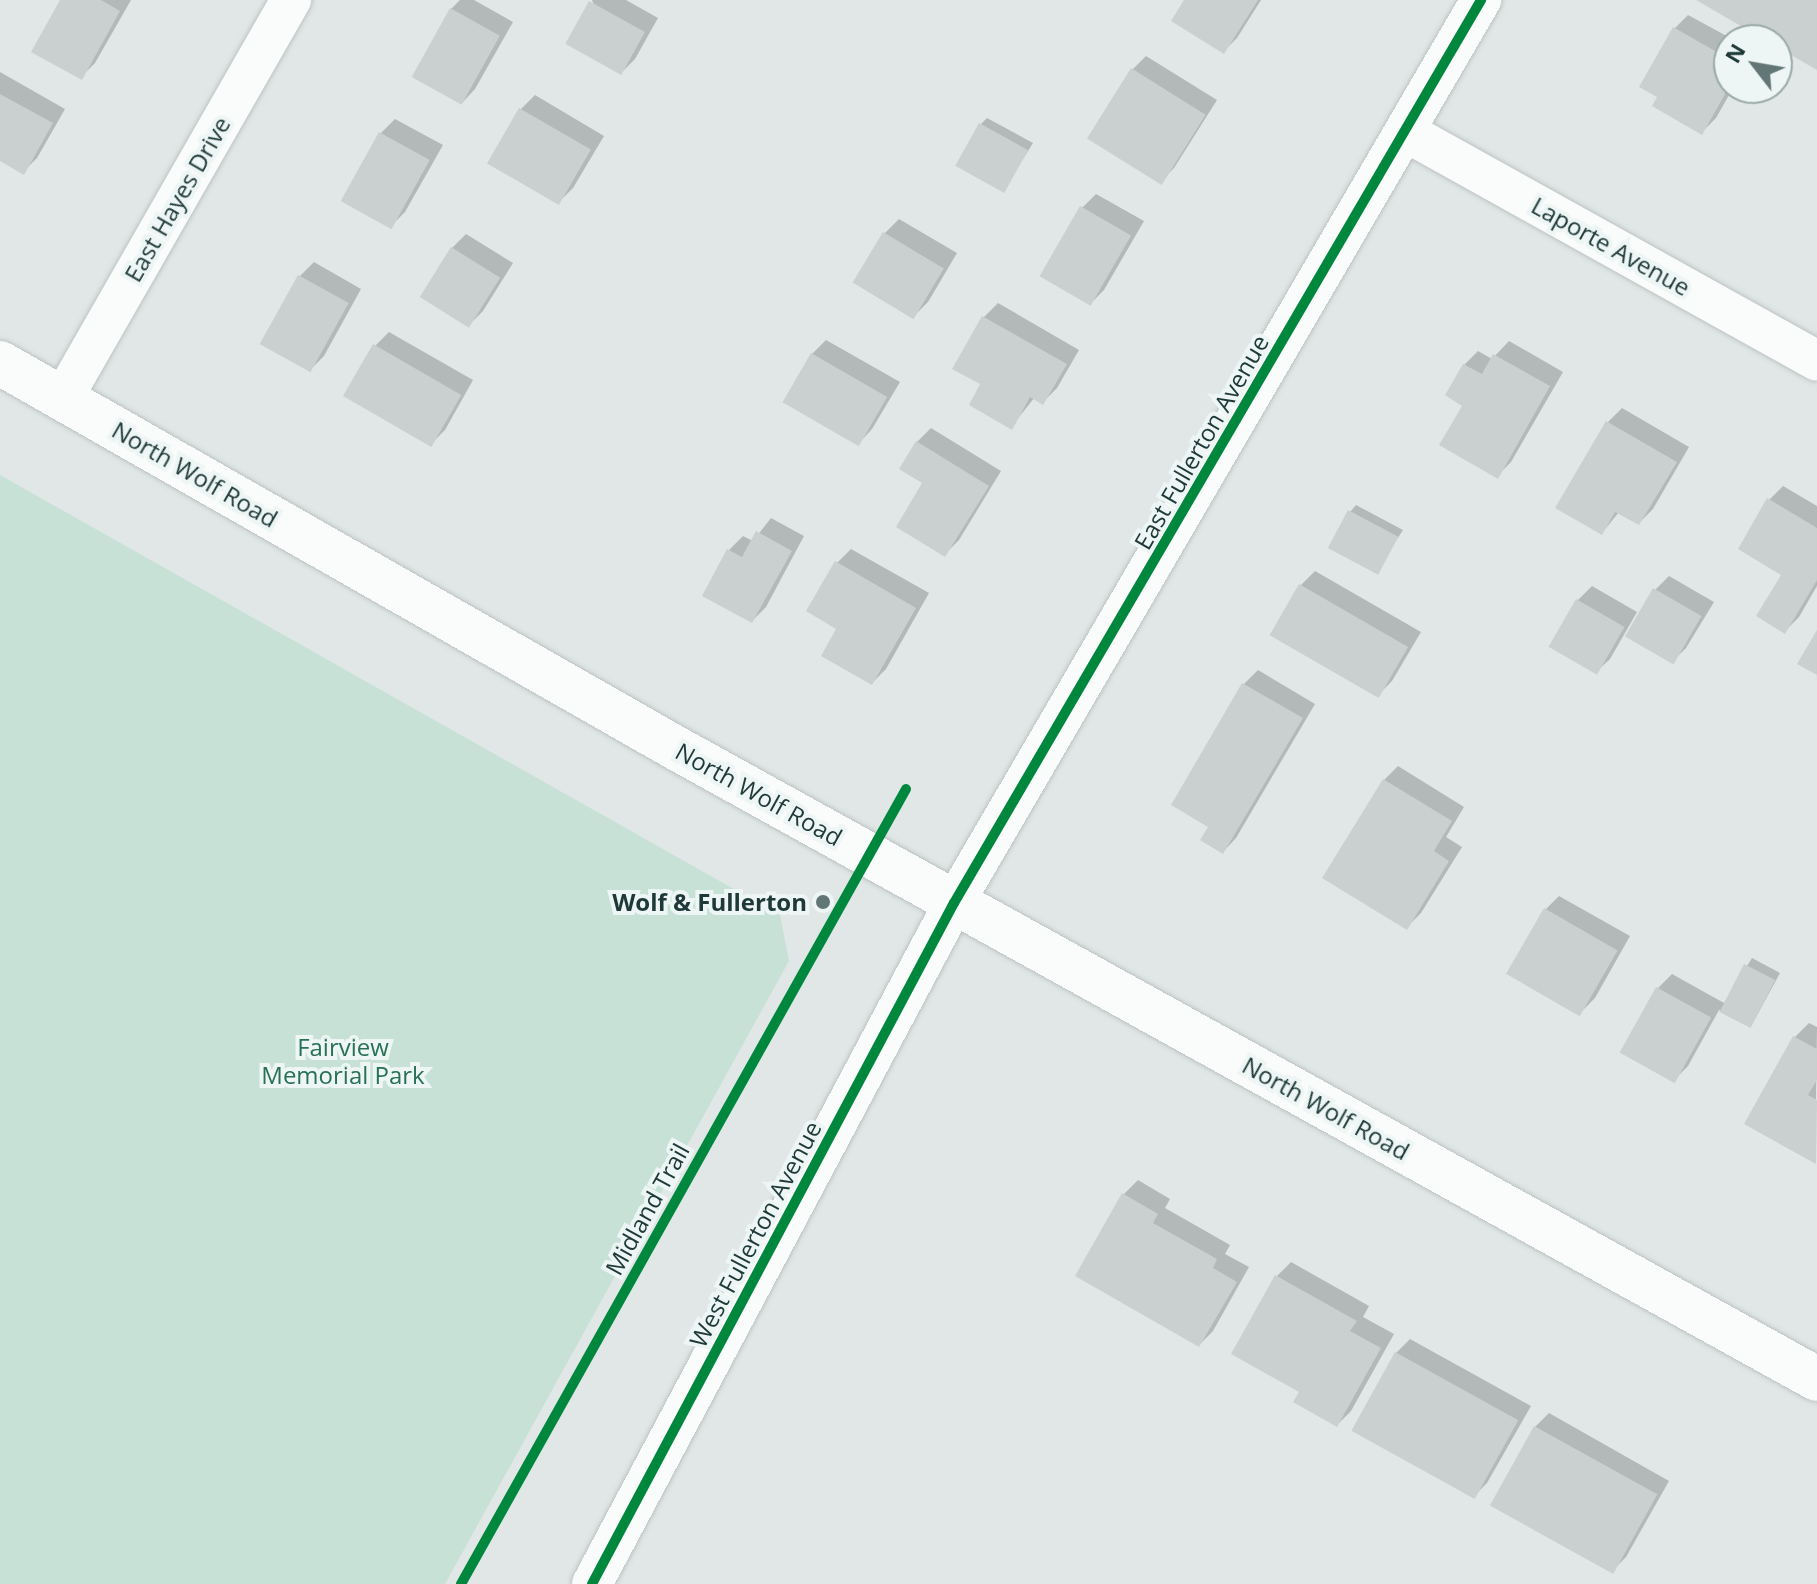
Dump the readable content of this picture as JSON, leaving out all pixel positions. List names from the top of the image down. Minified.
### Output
{"streets":{"main road":["North Wolf Road"],"street":["East Hayes Drive","Laporte Avenue","East Fullerton Avenue","West Fullerton Avenue"],"cycle path":["Midland Trail"]},"crossings":[["East Hayes Drive","North Wolf Road"],["Laporte Avenue","East Fullerton Avenue"],["East Fullerton Avenue","North Wolf Road"],["East Fullerton Avenue","West Fullerton Avenue"],["North Wolf Road","West Fullerton Avenue"]],"parks":["Fairview Memorial Park"],"places":["Wolf & Fullerton"],"north":"top left"}
